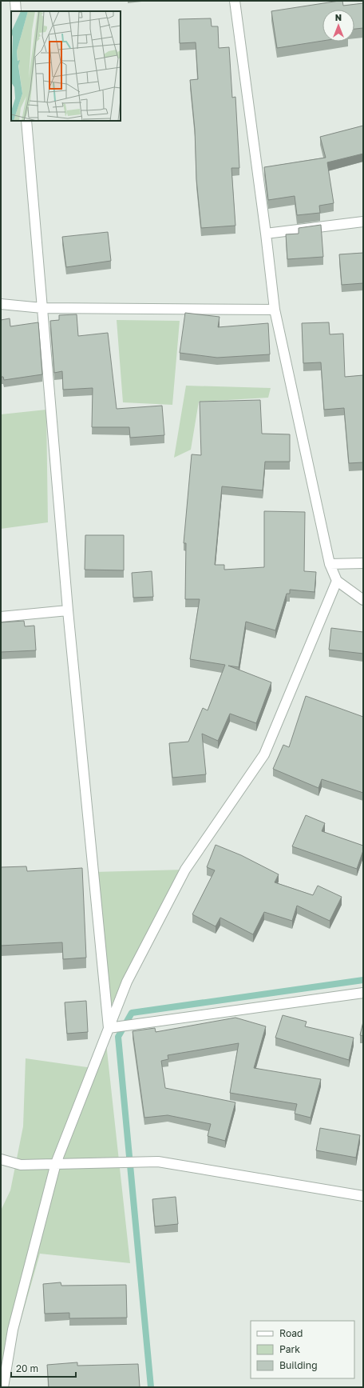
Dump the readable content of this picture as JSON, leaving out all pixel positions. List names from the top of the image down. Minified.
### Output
{"legend":["Road","Park","Building"],"scale_bar":"20 m","north":"top"}
